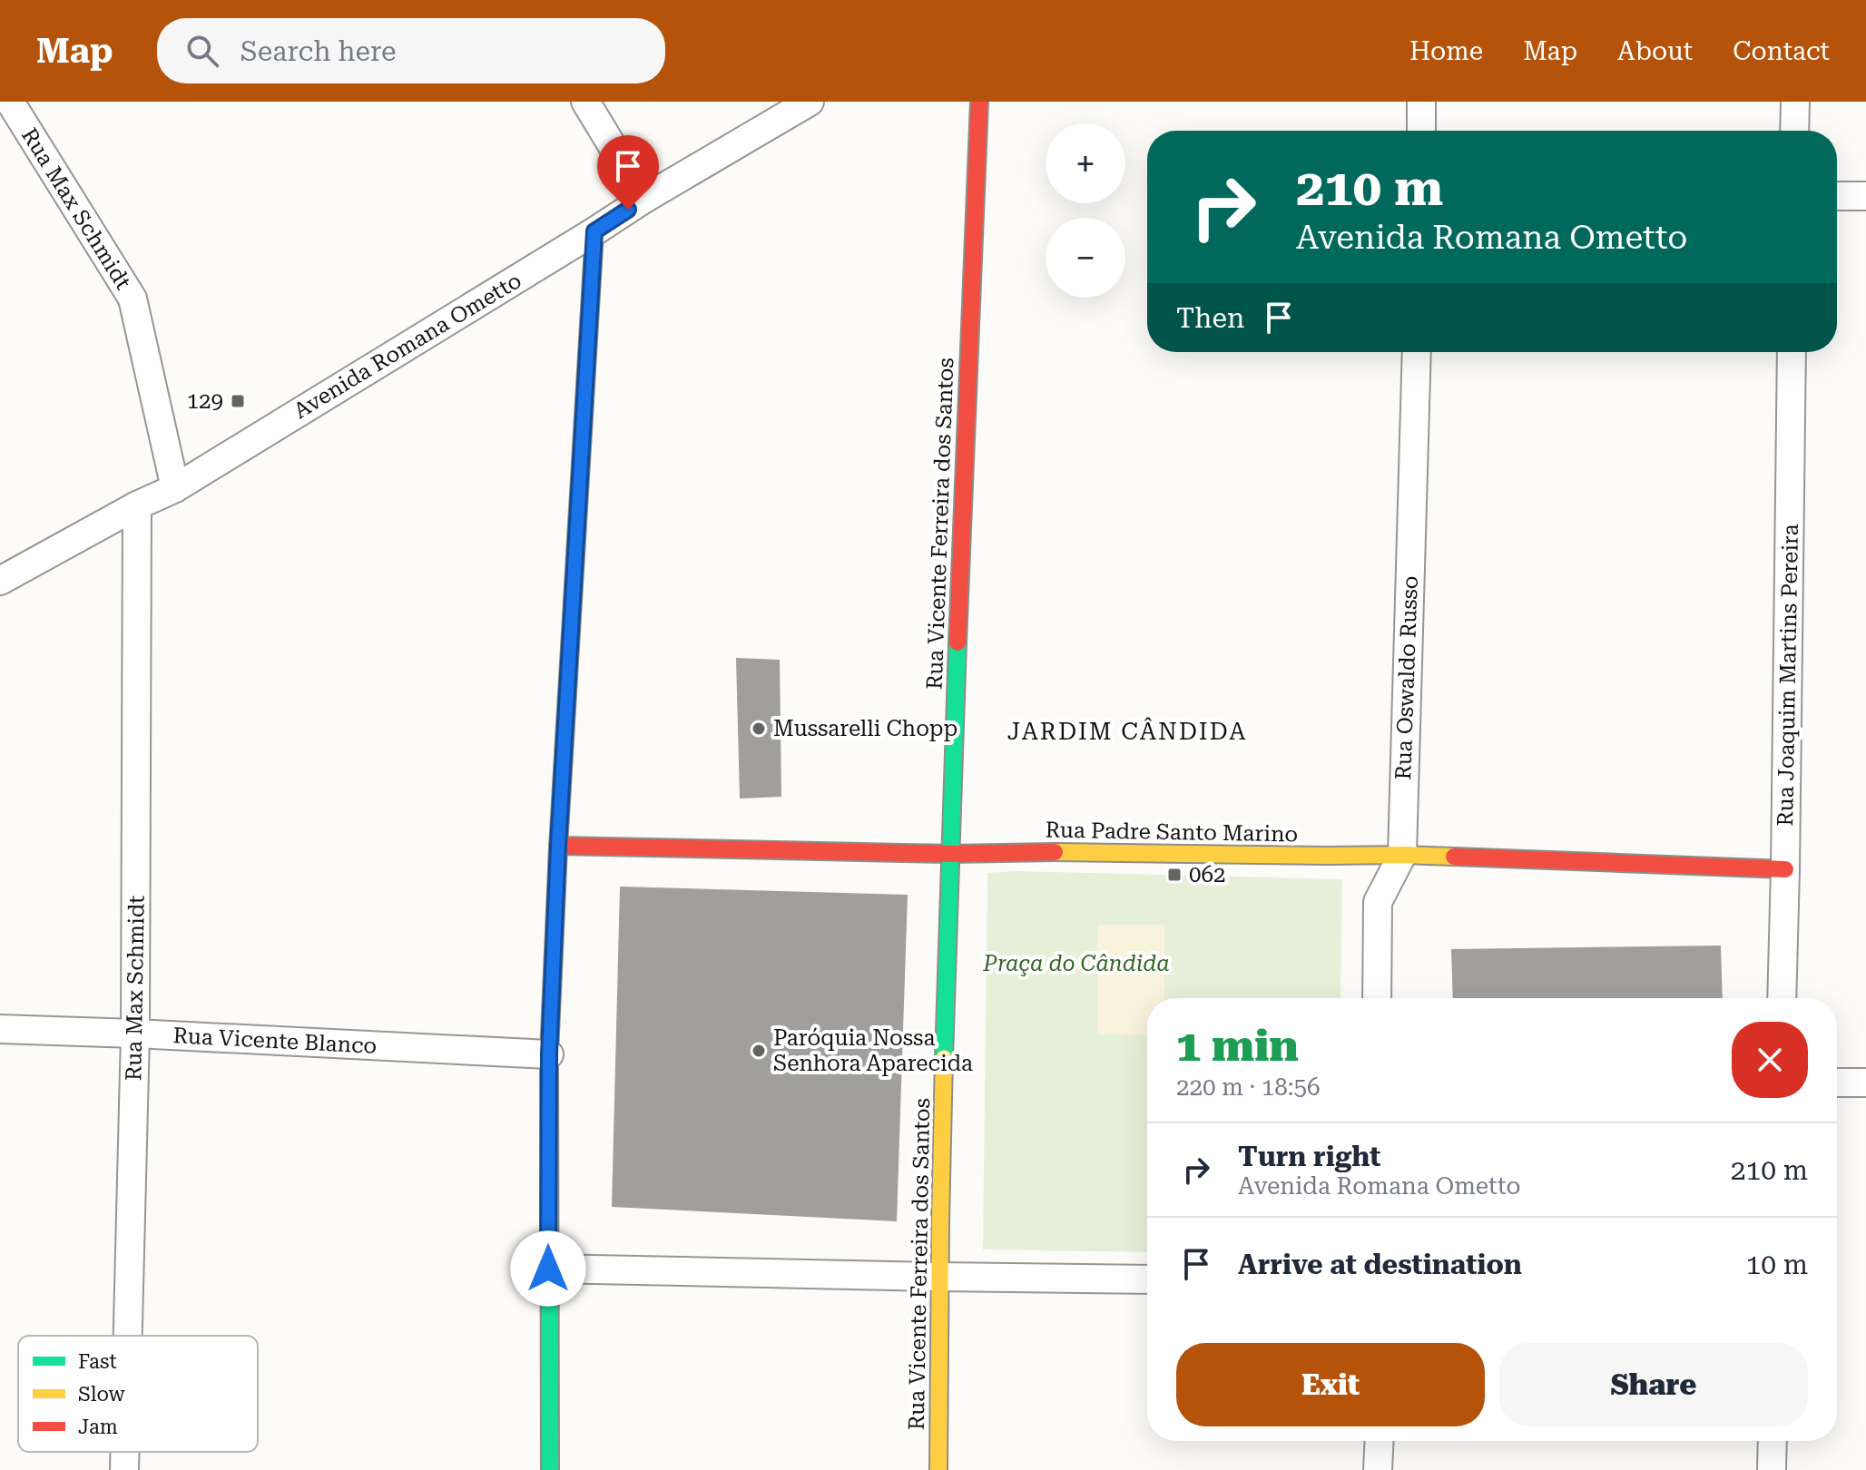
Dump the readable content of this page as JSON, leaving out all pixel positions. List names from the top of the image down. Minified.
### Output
{"streets":{"street":["Rua Max Schmidt","Avenida Romana Ometto","Rua Vicente Ferreira dos Santos","Rua Joaquim Martins Pereira","Rua Oswaldo Russo","Rua Padre Santo Marino","Rua Vicente Blanco"]},"crossings":[["Rua Max Schmidt","Avenida Romana Ometto"],["Rua Max Schmidt","Rua Vicente Blanco"],["Rua Vicente Ferreira dos Santos","Rua Padre Santo Marino"],["Rua Joaquim Martins Pereira","Rua Padre Santo Marino"],["Rua Oswaldo Russo","Rua Padre Santo Marino"]],"districts":["JARDIM CÂNDIDA"],"parks":["Praça do Cândida"],"places":{"transit":["129","062"],"other":["Mussarelli Chopp","Paróquia Nossa Senhora Aparecida"]},"legend":["Fast","Slow","Jam"],"page":{"header":"Map","search":"Search here","nav":["Home","Map","About","Contact"],"map_buttons":["+","−"],"turn":["210 m","Avenida Romana Ometto"],"then":"Then","heading":["1 min","220 m · 18:56"],"list":[{"name":"Turn right","note":"Avenida Romana Ometto","value":"210 m"},{"name":"Arrive at destination","value":"10 m"}],"buttons":["Exit","Share"]}}
